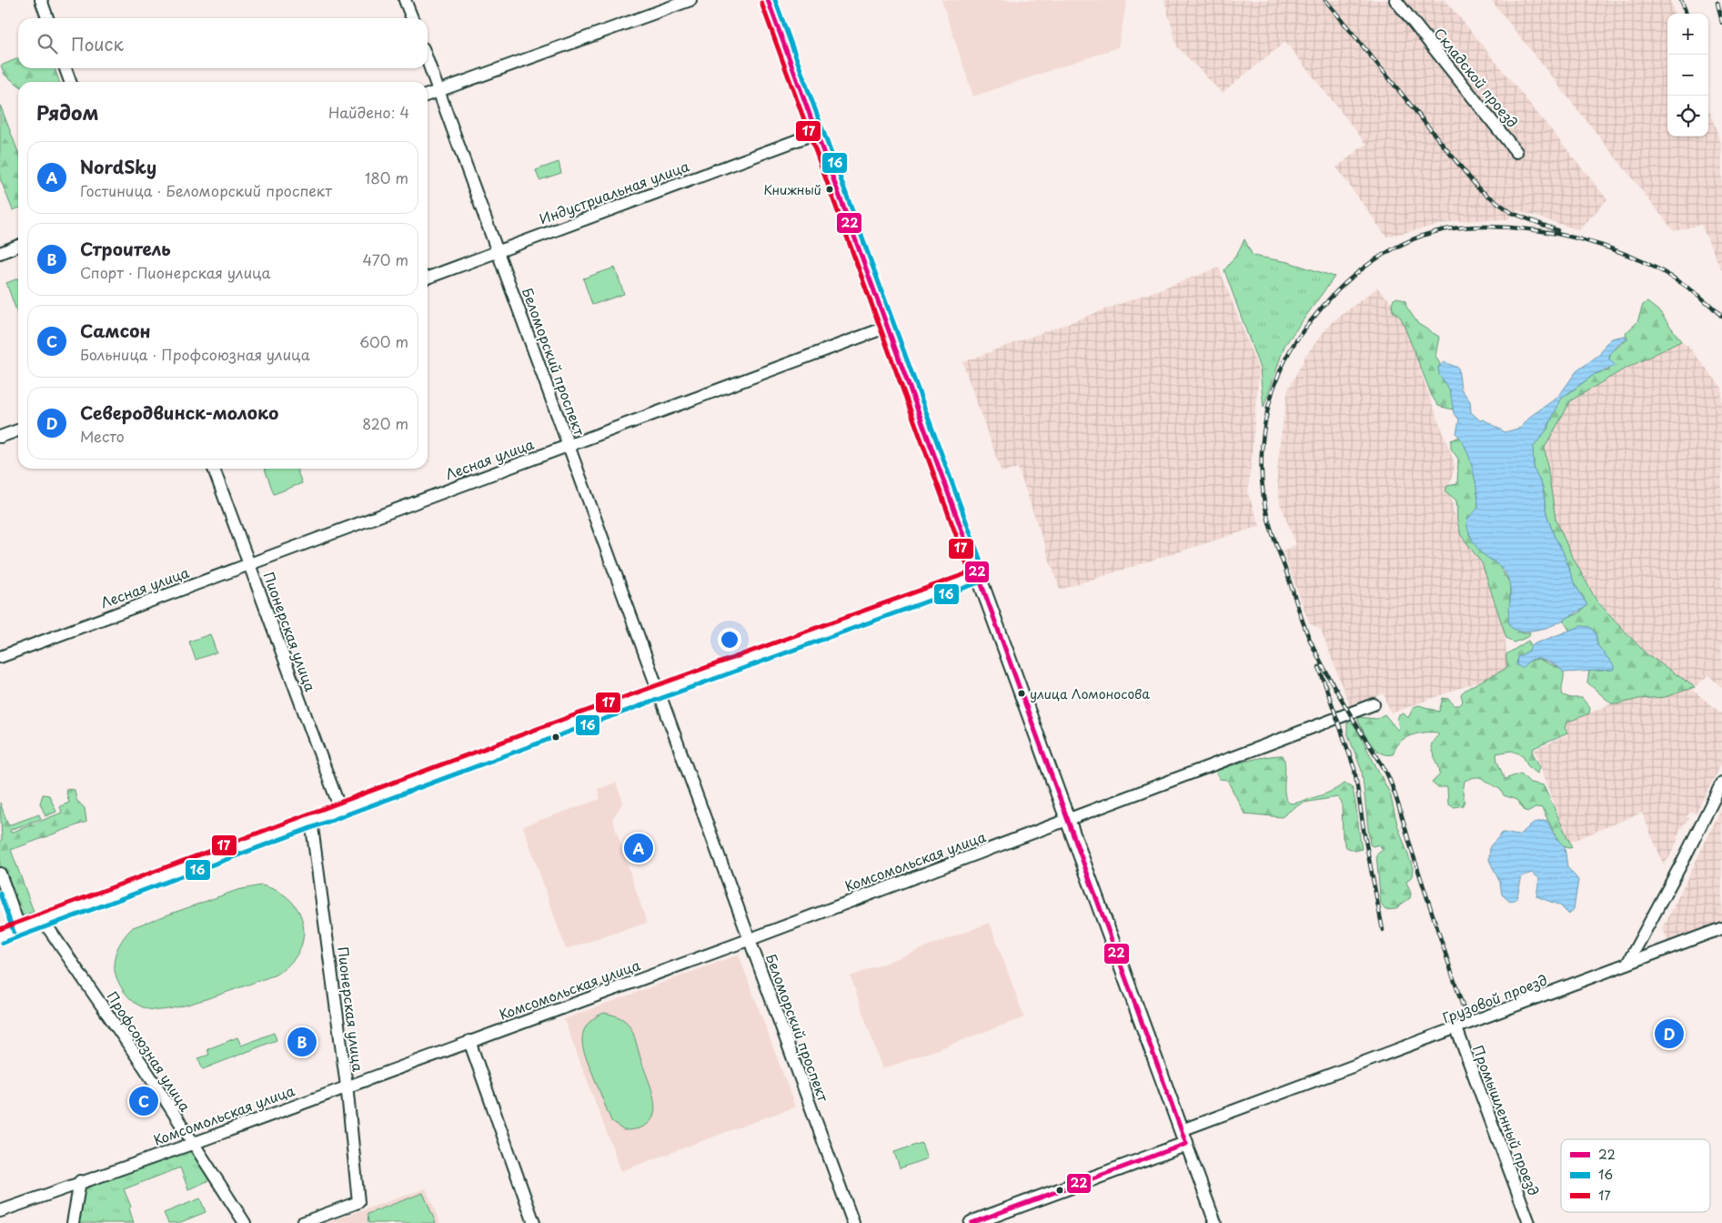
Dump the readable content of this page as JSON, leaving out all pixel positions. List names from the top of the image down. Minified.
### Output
{"streets":{"street":["Складской проезд","Индустриальная улица","Беломорский проспект","Лесная улица","Пионерская улица","Комсомольская улица","Грузовой проезд","Профсоюзная улица","Промышленный проезд"]},"crossings":[["Индустриальная улица","Беломорский проспект"],["Беломорский проспект","Лесная улица"],["Беломорский проспект","Комсомольская улица"],["Лесная улица","Пионерская улица"],["Пионерская улица","Комсомольская улица"],["Комсомольская улица","Профсоюзная улица"],["Грузовой проезд","Промышленный проезд"]],"places":["Книжный","улица Ломоносова"],"lines":["transit line 22","transit line 16","transit line 17"],"legend":["22","16","17"],"page":{"map_buttons":["+","−"],"search":"Поиск","heading":["Рядом","Найдено: 4"],"list":[{"mark":"A","name":"NordSky","note":"Гостиница · Беломорский проспект","value":"180 m"},{"mark":"B","name":"Строитель","note":"Спорт · Пионерская улица","value":"470 m"},{"mark":"C","name":"Самсон","note":"Больница · Профсоюзная улица","value":"600 m"},{"mark":"D","name":"Северодвинск-молоко","note":"Место","value":"820 m"}],"pins":["A","D","B","C"]}}
